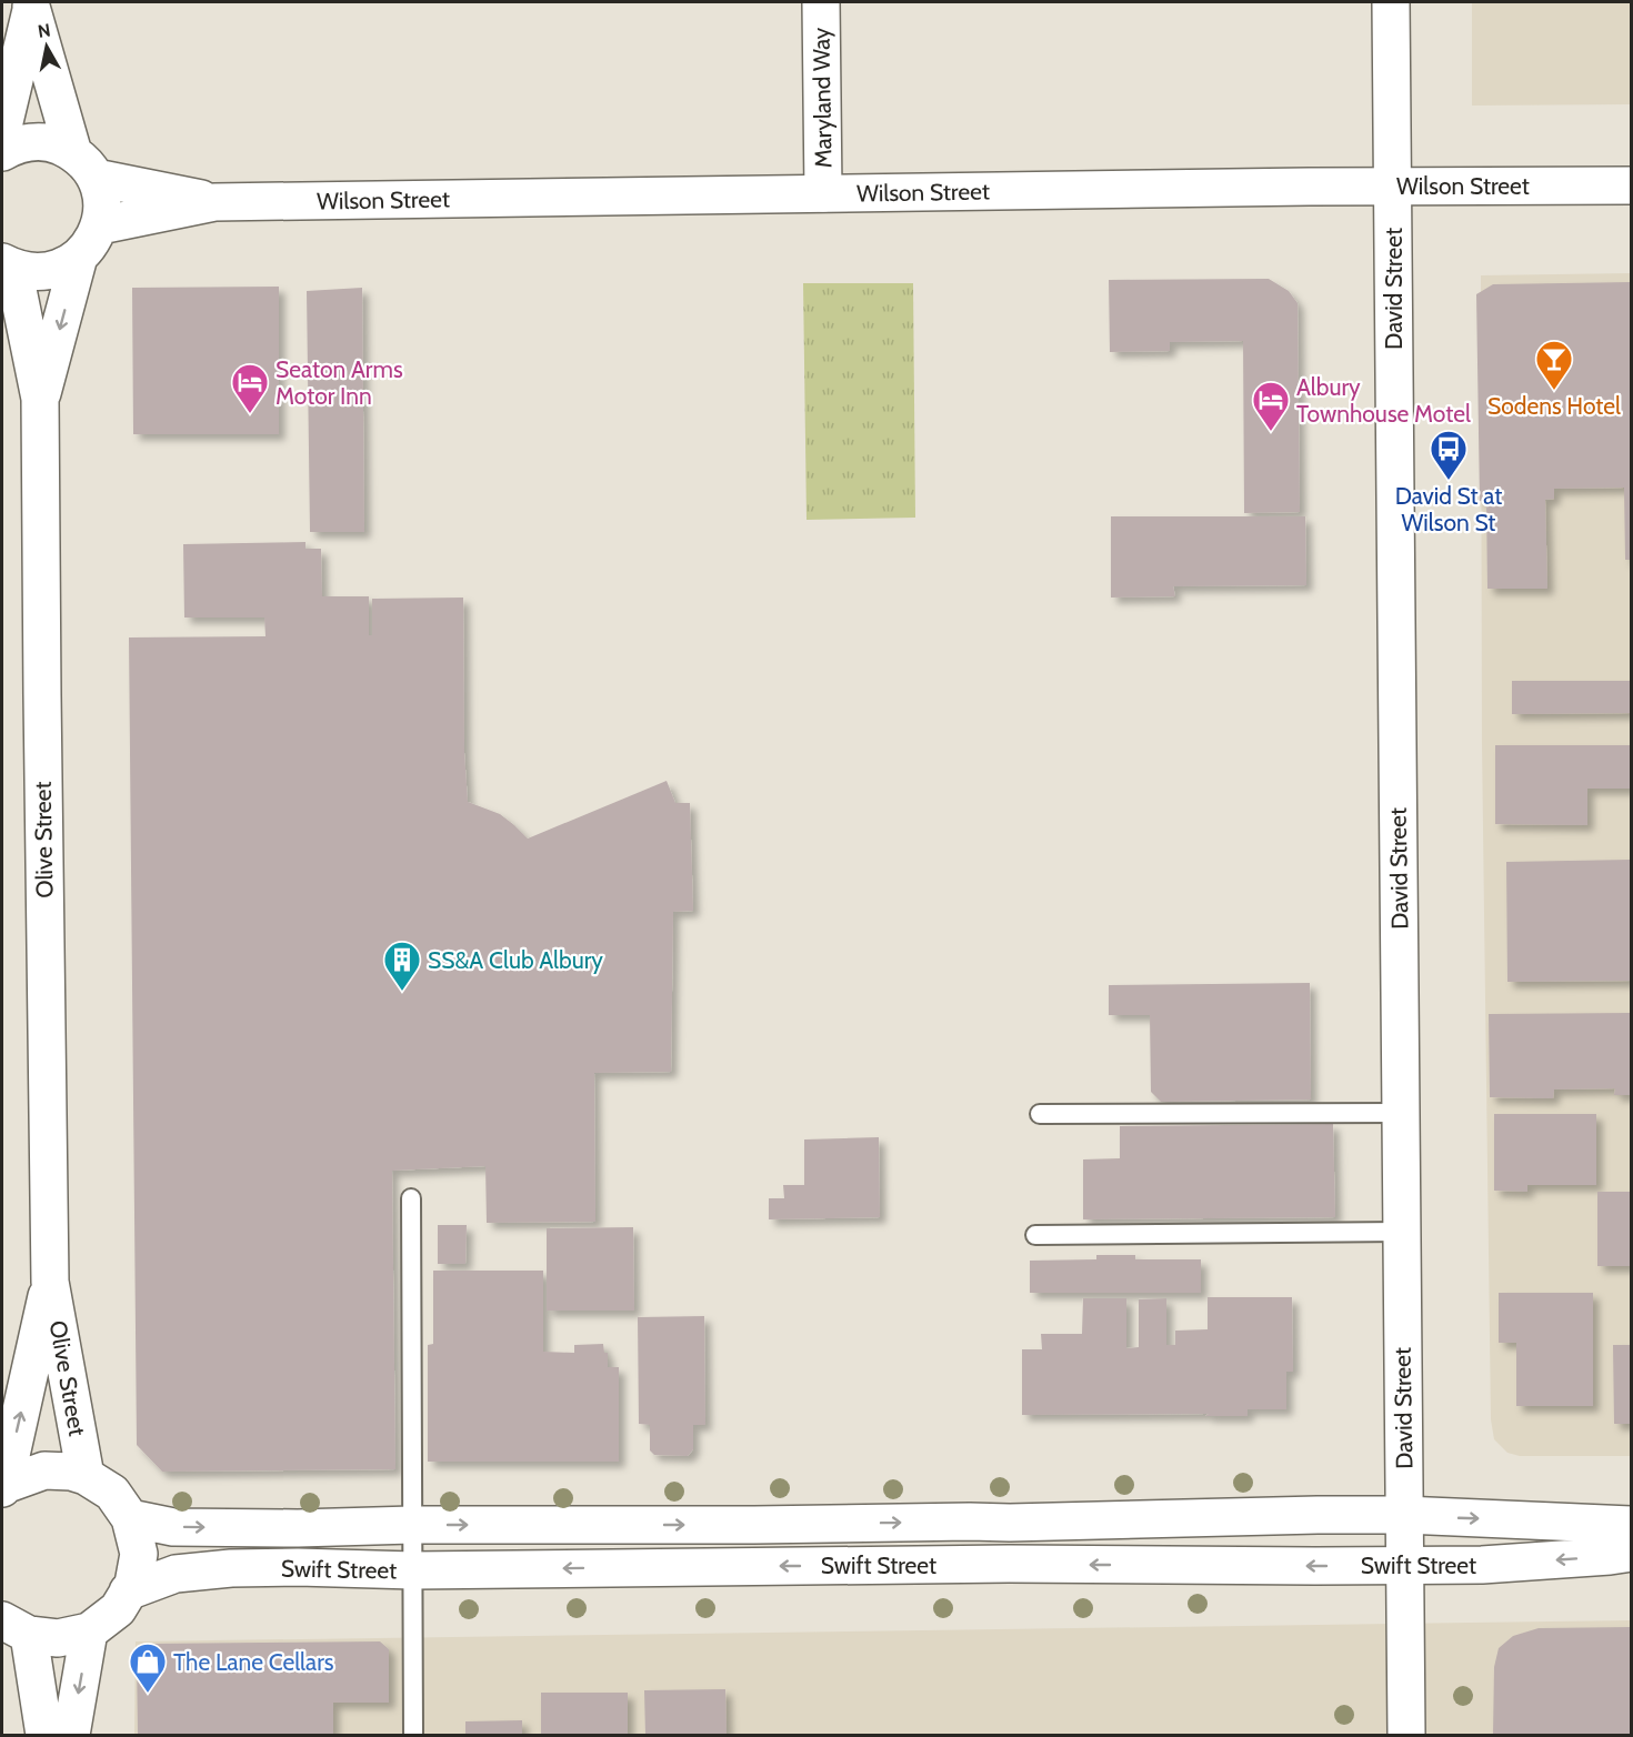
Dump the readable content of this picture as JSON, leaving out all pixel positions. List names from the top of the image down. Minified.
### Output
{"streets":{"street":["Maryland Way","Wilson Street","David Street","Olive Street","Swift Street"]},"crossings":[["Maryland Way","Wilson Street"],["Wilson Street","David Street"],["David Street","Swift Street"]],"places":{"bar":["Sodens Hotel"],"hotel":["Seaton Arms Motor Inn","Albury Townhouse Motel"],"bus stop":["David St at Wilson St"],"building":["SS&A Club Albury"],"shop":["The Lane Cellars"]},"north":"top"}
